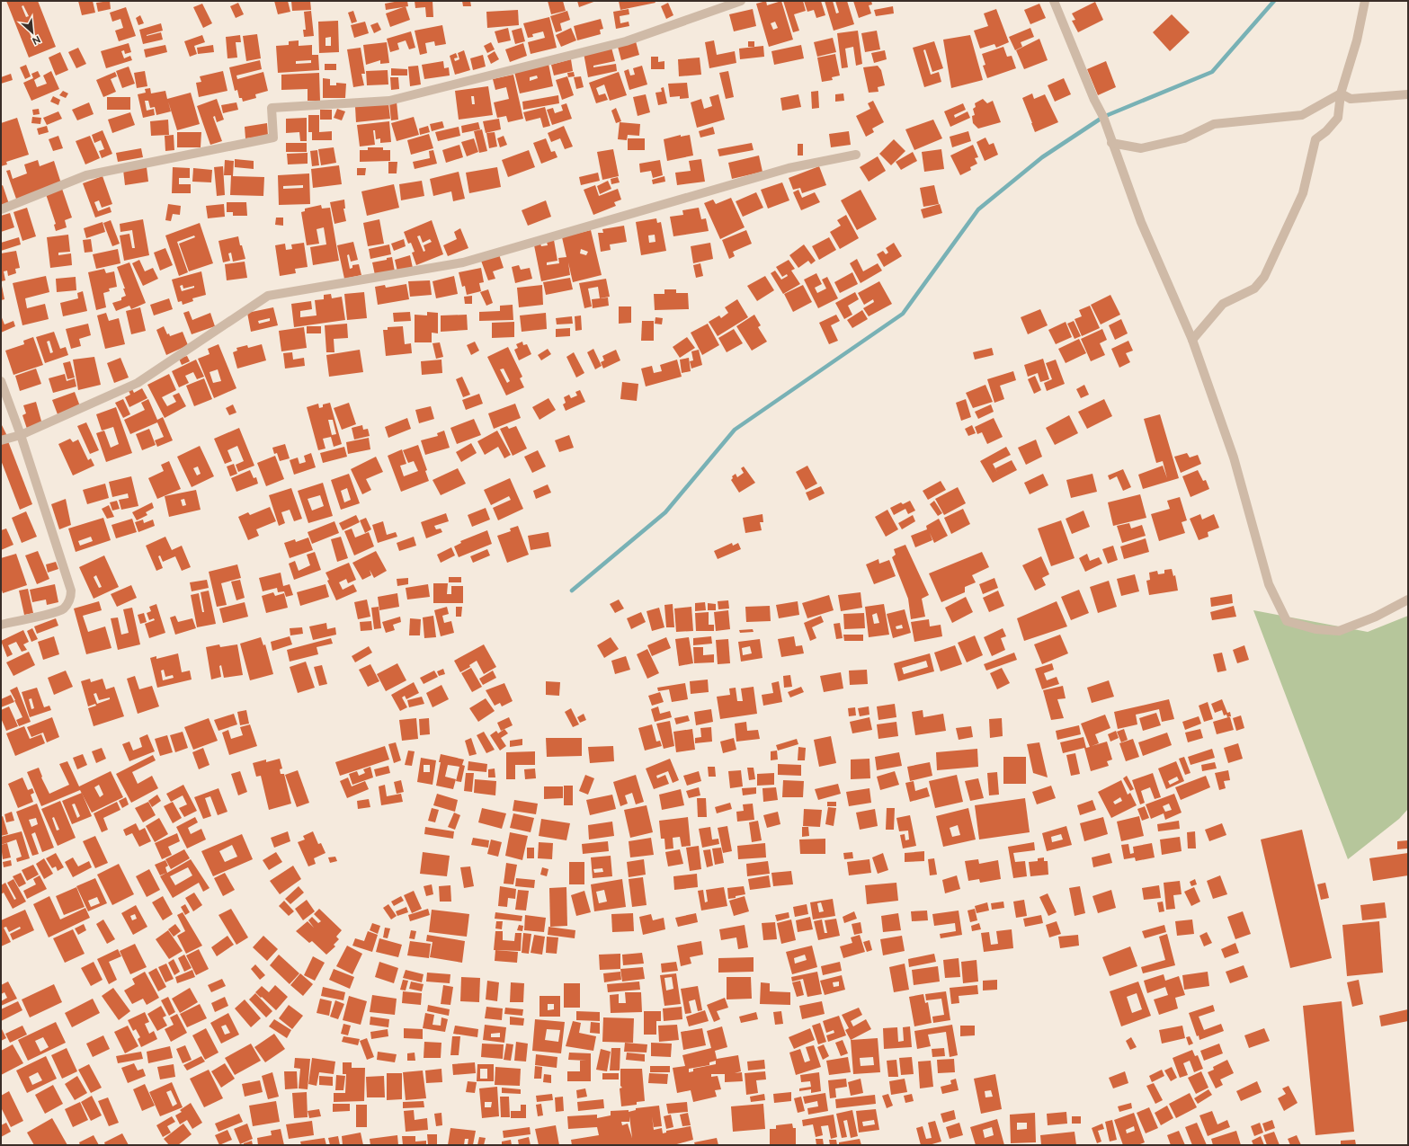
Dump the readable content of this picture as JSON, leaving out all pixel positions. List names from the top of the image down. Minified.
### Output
{"north":"bottom right"}
